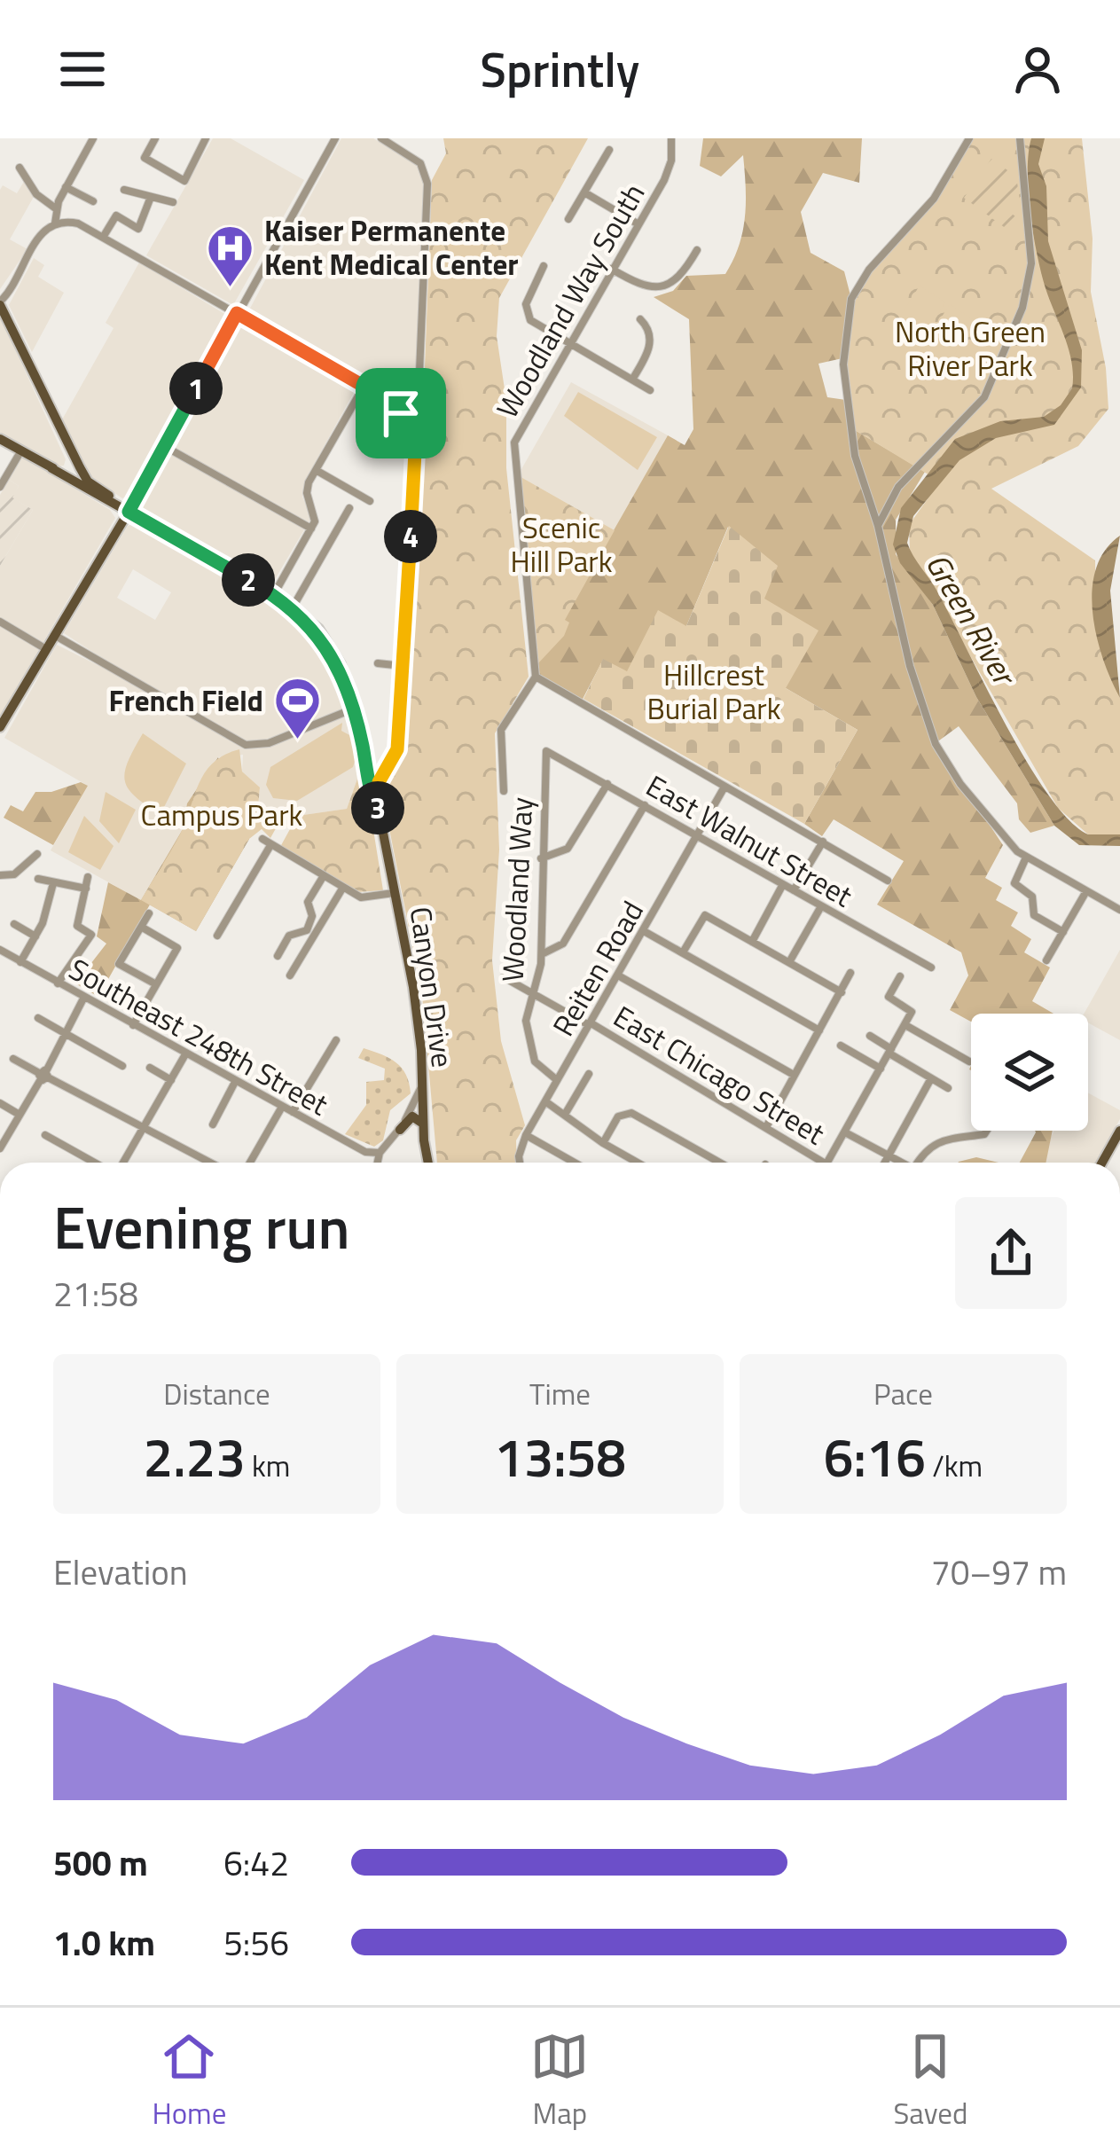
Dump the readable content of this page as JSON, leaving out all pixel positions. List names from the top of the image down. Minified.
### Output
{"streets":{"main road":["Canyon Drive"],"street":["Woodland Way South","East Walnut Street","Woodland Way","Reiten Road","Southeast 248th Street","East Chicago Street"]},"crossings":[["East Walnut Street","Woodland Way"],["East Walnut Street","Reiten Road"],["Woodland Way","Reiten Road"],["Woodland Way","East Chicago Street"],["Reiten Road","East Chicago Street"]],"water":["Green River"],"parks":["North Green River Park","Scenic Hill Park","Hillcrest Burial Park","Campus Park"],"places":{"hospital":["Kaiser Permanente Kent Medical Center"],"sports":["French Field"]},"page":{"header":"Sprintly","pins":["1","4","2","3"],"heading":["Evening run","21:58"],"stats":[["Distance","2.23 km"],["Time","13:58"],["Pace","6:16 /km"]],"chart":["Elevation","70–97 m"],"list":[{"name":"500 m","note":"6:42"},{"name":"1.0 km","note":"5:56"}],"tabs":["Home","Map","Saved"]}}
